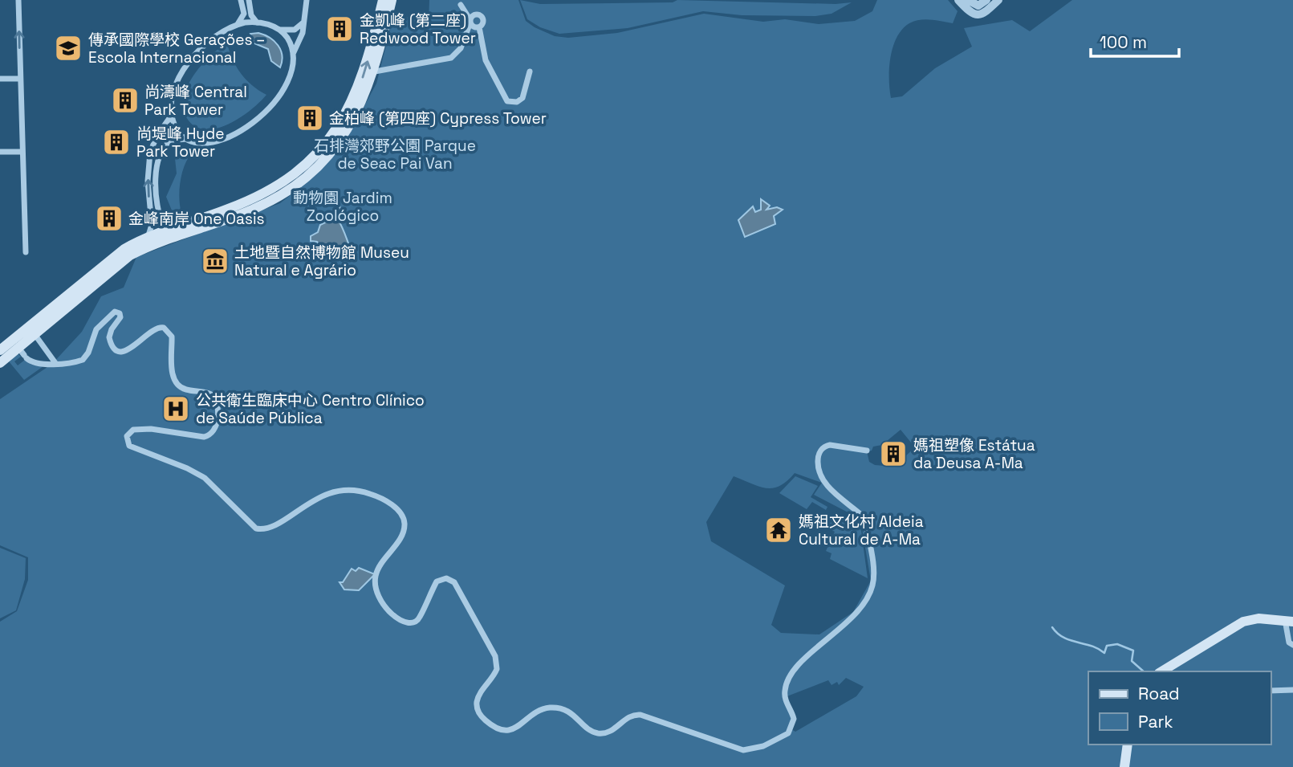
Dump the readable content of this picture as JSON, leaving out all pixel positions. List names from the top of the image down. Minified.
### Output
{"parks":["石排灣郊野公園 Parque de Seac Pai Van","動物園 Jardim Zoológico"],"places":{"building":["金凱峰 (第二座) Redwood Tower","尚濤峰 Central Park Tower","金柏峰 (第四座) Cypress Tower","尚堤峰 Hyde Park Tower","金峰南岸 One Oasis","媽祖塑像 Estátua da Deusa A-Ma"],"school or university":["傳承國際學校 Gerações – Escola Internacional"],"museum":["土地暨自然博物館 Museu Natural e Agrário"],"hospital":["公共衛生臨床中心 Centro Clínico de Saúde Pública"],"temple":["媽祖文化村 Aldeia Cultural de A-Ma"]},"legend":["Road","Park"],"scale_bar":"100 m"}
